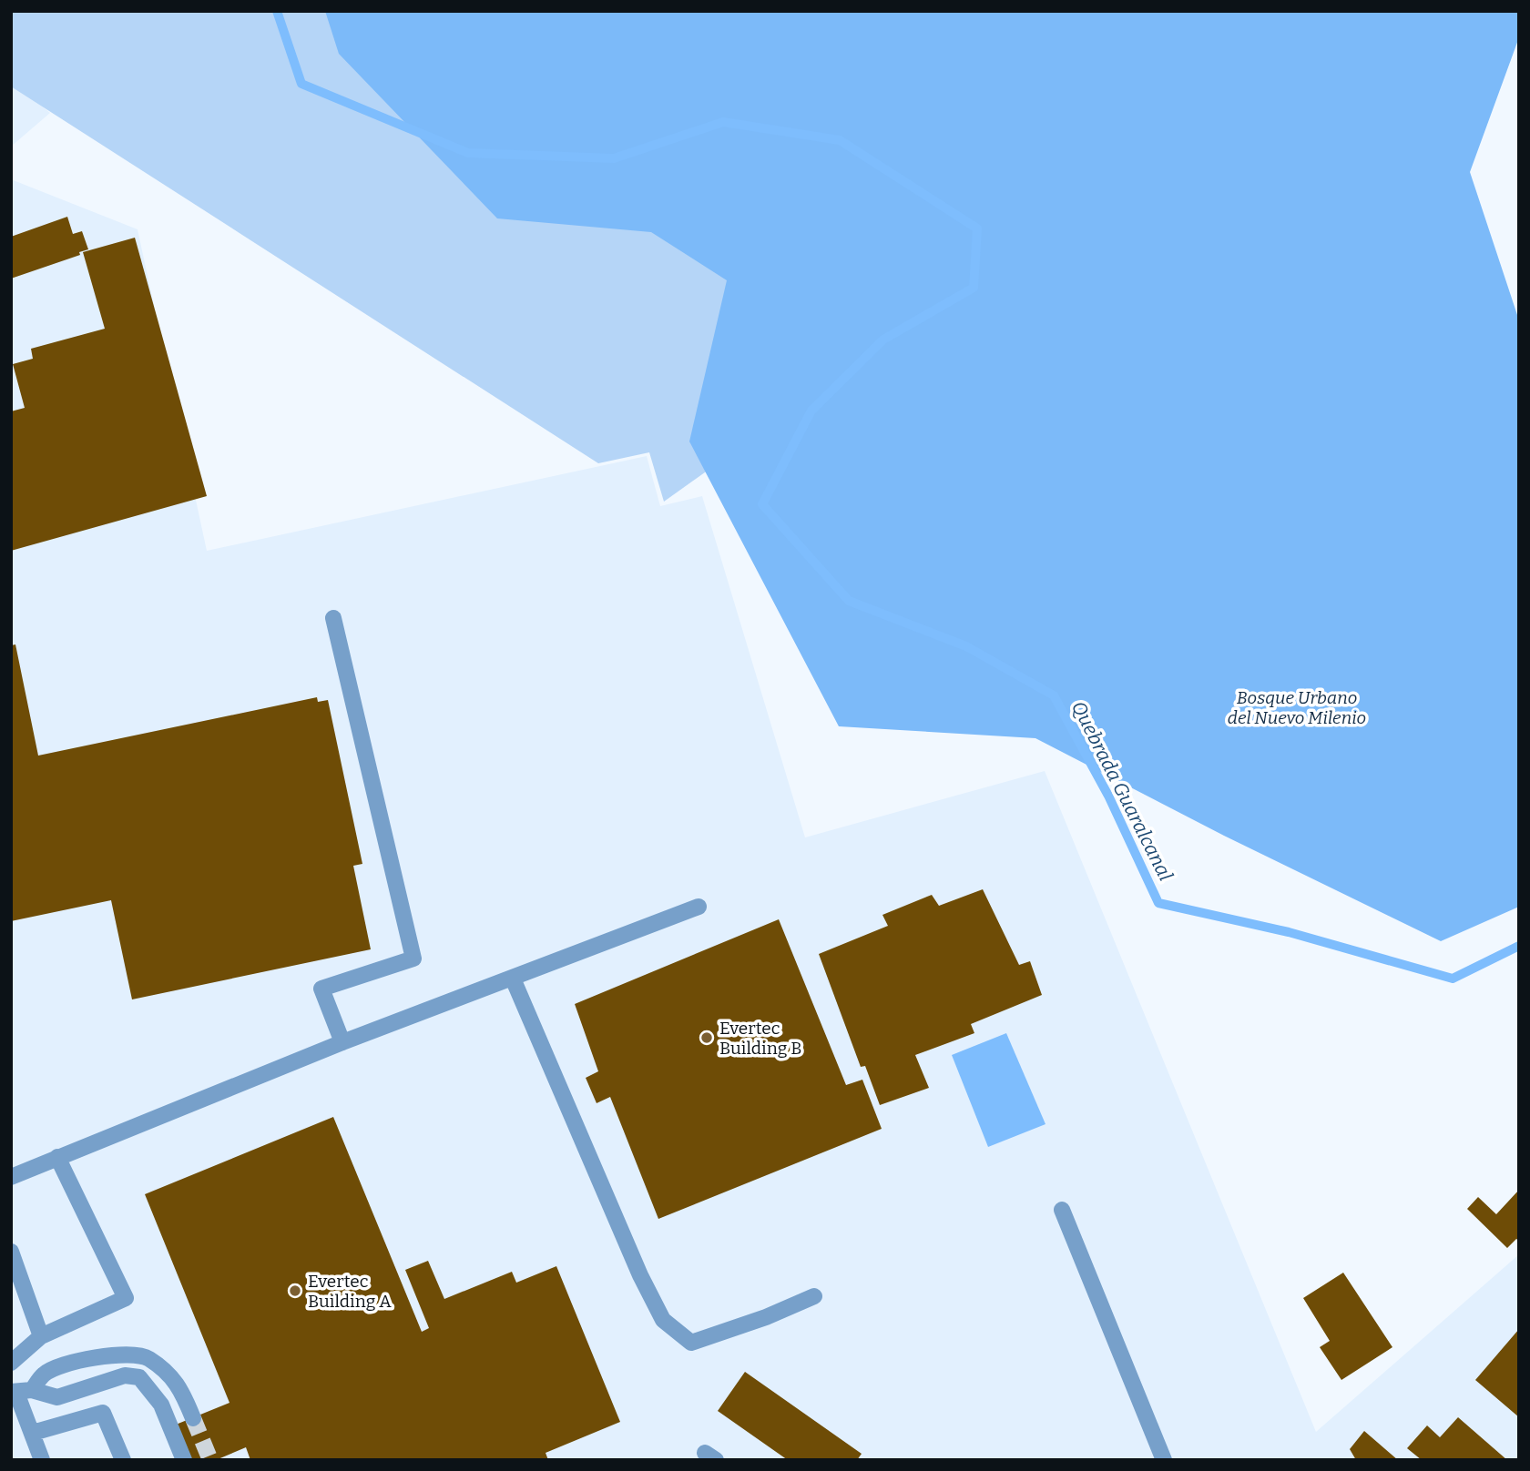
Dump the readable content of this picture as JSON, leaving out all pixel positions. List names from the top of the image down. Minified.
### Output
{"water":["Quebrada Guaralcanal"],"parks":["Bosque Urbano del Nuevo Milenio"],"places":["Evertec Building B","Evertec Building A"]}
